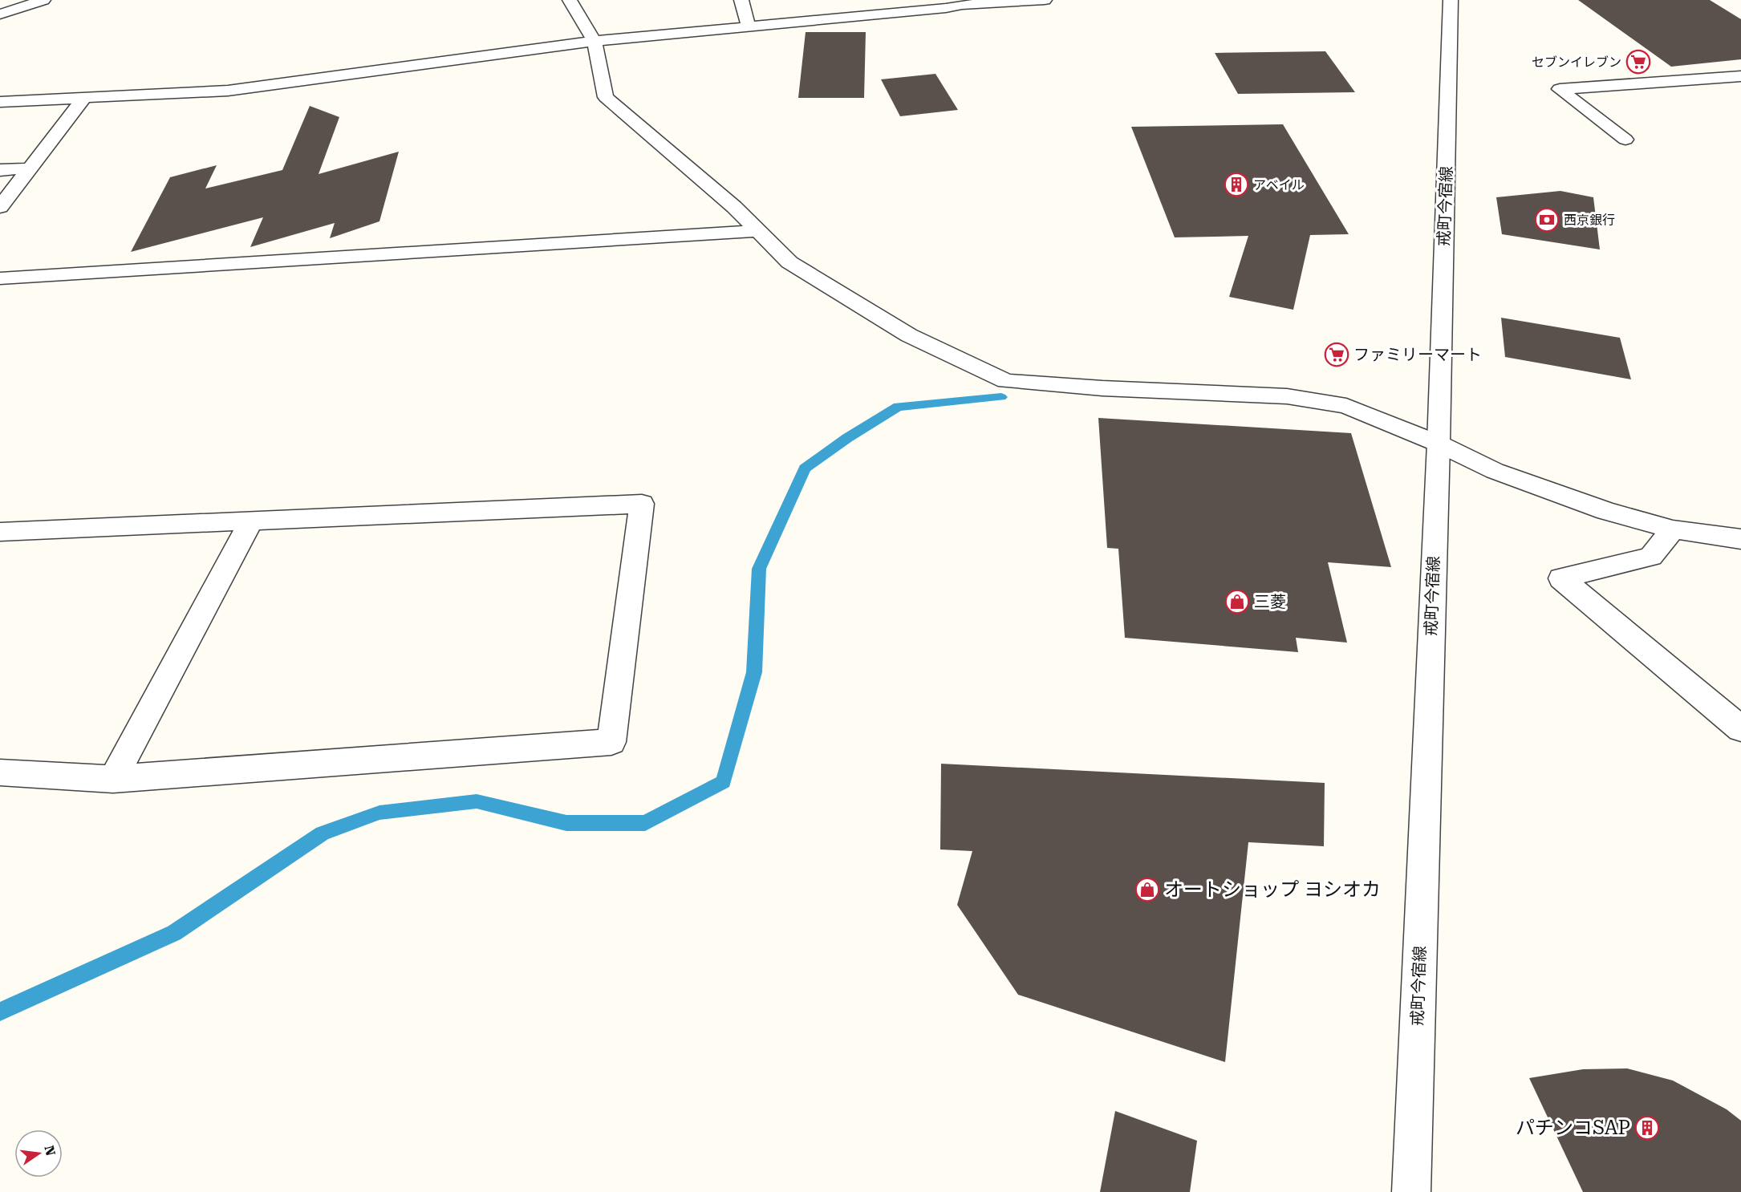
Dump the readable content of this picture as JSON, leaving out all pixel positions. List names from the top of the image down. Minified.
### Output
{"streets":{"street":["戒町今宿線"]},"places":{"supermarket":["セブンイレブン","ファミリーマート"],"building":["アベイル","パチンコSAP"],"bank":["西京銀行"],"shop":["三菱","オートショップ ヨシオカ"]},"north":"right"}
